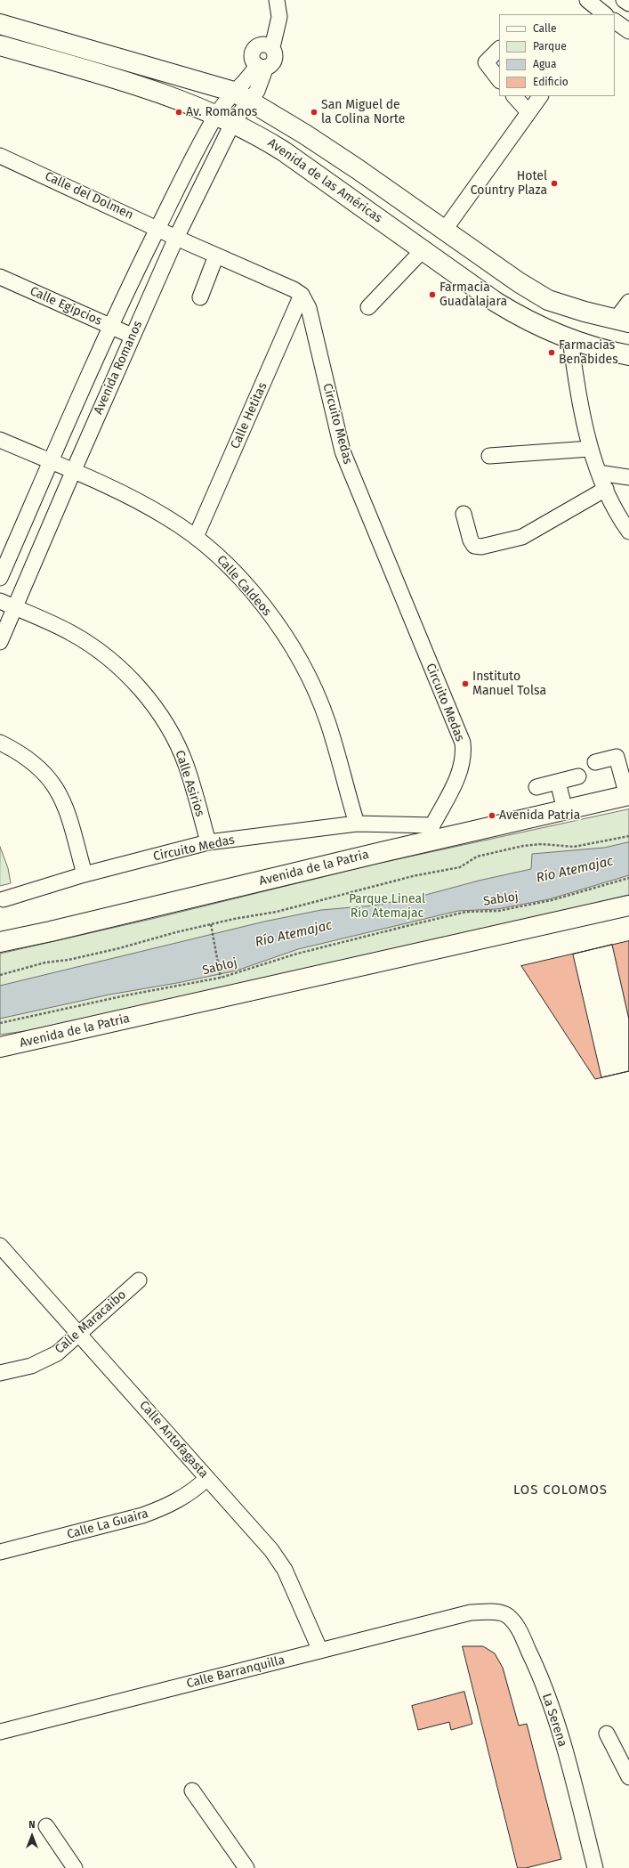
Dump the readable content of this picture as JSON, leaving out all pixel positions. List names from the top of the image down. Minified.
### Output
{"streets":{"main road":["Avenida de las Américas","Avenida de la Patria"],"street":["Calle del Dolmen","Calle Egipcios","Avenida Romanos","Calle Hetitas","Circuito Medas","Calle Caldeos","Calle Asirios","Calle Maracaibo","Calle Antofagasta","Calle La Guaira","Calle Barranquilla","La Serena"],"path":["Sabloj"]},"crossings":[["Avenida de las Américas","Avenida Romanos"],["Calle del Dolmen","Avenida Romanos"],["Calle Egipcios","Avenida Romanos"],["Avenida Romanos","Calle Caldeos"],["Avenida Romanos","Calle Asirios"],["Calle Hetitas","Circuito Medas"],["Calle Hetitas","Calle Caldeos"],["Circuito Medas","Calle Caldeos"],["Circuito Medas","Calle Asirios"],["Circuito Medas","Avenida de la Patria"],["Calle Maracaibo","Calle Antofagasta"],["Calle Antofagasta","Calle La Guaira"],["Calle Antofagasta","Calle Barranquilla"],["Calle Barranquilla","La Serena"]],"districts":["LOS COLOMOS"],"water":["Río Atemajac"],"parks":["Parque Lineal Rio Atemajac"],"places":["Av. Romanos","San Miguel de la Colina Norte","Hotel Country Plaza","Farmacia Guadalajara","Farmacias Benabides","Instituto Manuel Tolsa","Avenida Patria"],"legend":["Calle","Parque","Agua","Edificio"],"north":"top"}
